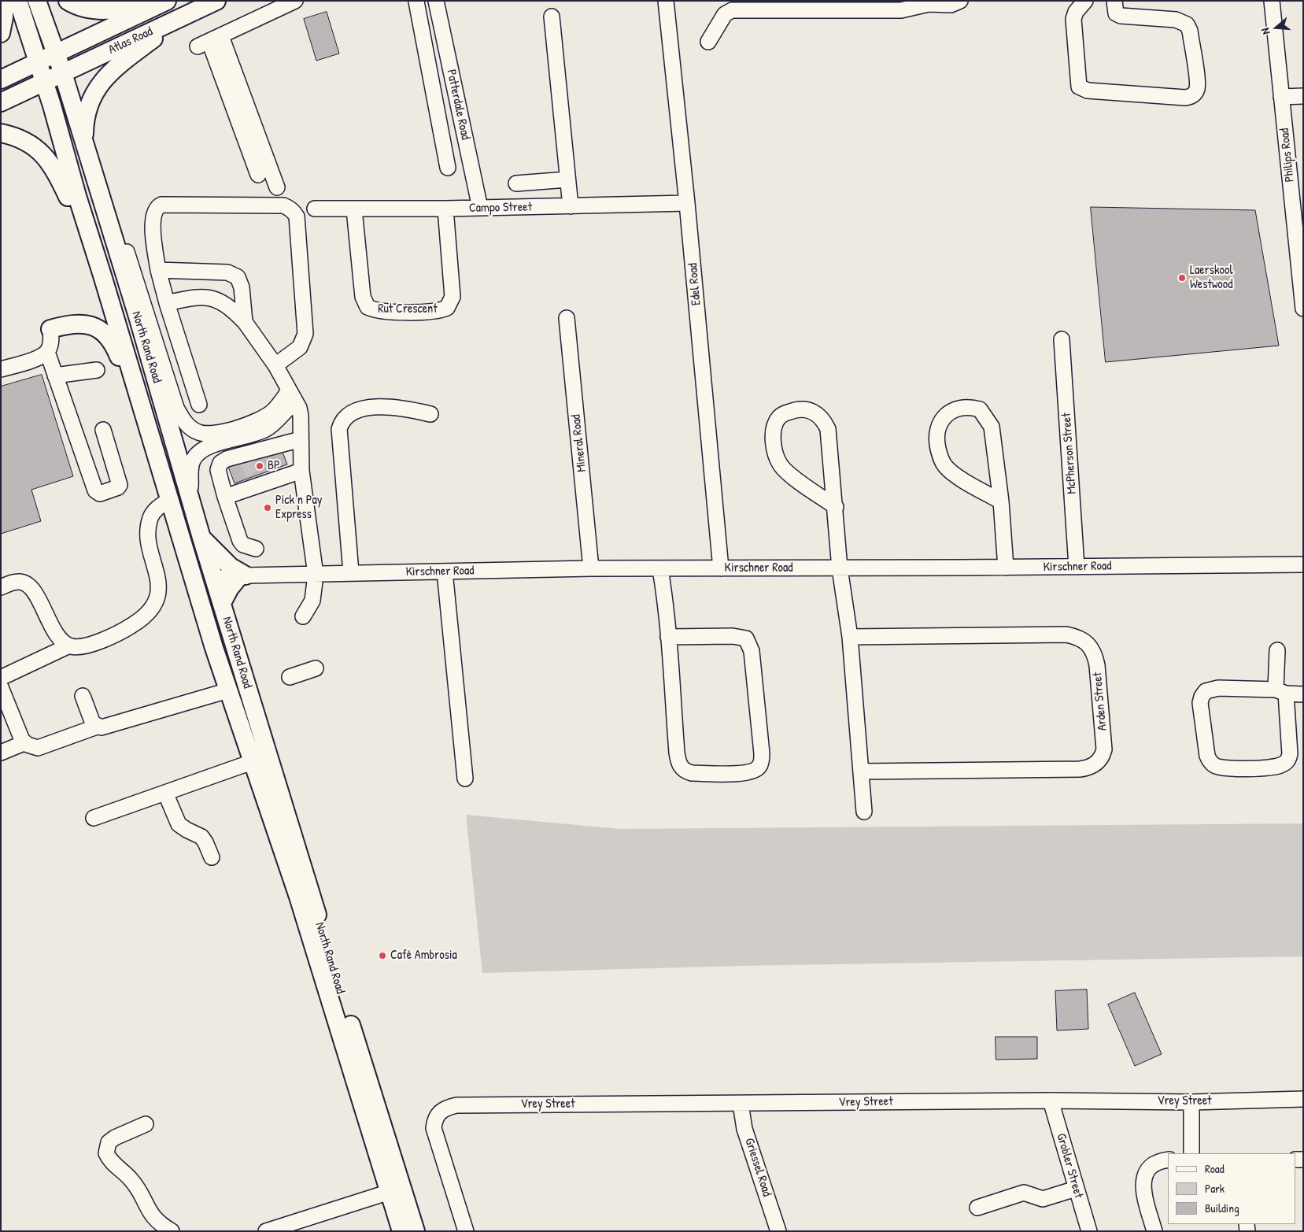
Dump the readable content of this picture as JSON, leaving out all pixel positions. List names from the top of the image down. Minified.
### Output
{"streets":{"main road":["Atlas Road","North Rand Road"],"street":["Patterdale Road","Philips Road","Campo Street","Edel Road","Rut Crescent","Mineral Road","McPherson Street","Kirschner Road","Arden Street","Vrey Street","Grobler Street","Griessel Road"]},"crossings":[["Atlas Road","North Rand Road"],["Patterdale Road","Campo Street"],["Campo Street","Edel Road"],["Campo Street","Rut Crescent"],["Edel Road","Kirschner Road"],["North Rand Road","Kirschner Road"],["Mineral Road","Kirschner Road"],["McPherson Street","Kirschner Road"],["Vrey Street","Grobler Street"],["Vrey Street","Griessel Road"]],"places":["Laerskool Westwood","BP","Pick n Pay Express","Café Ambrosia"],"legend":["Road","Park","Building"],"north":"left"}
